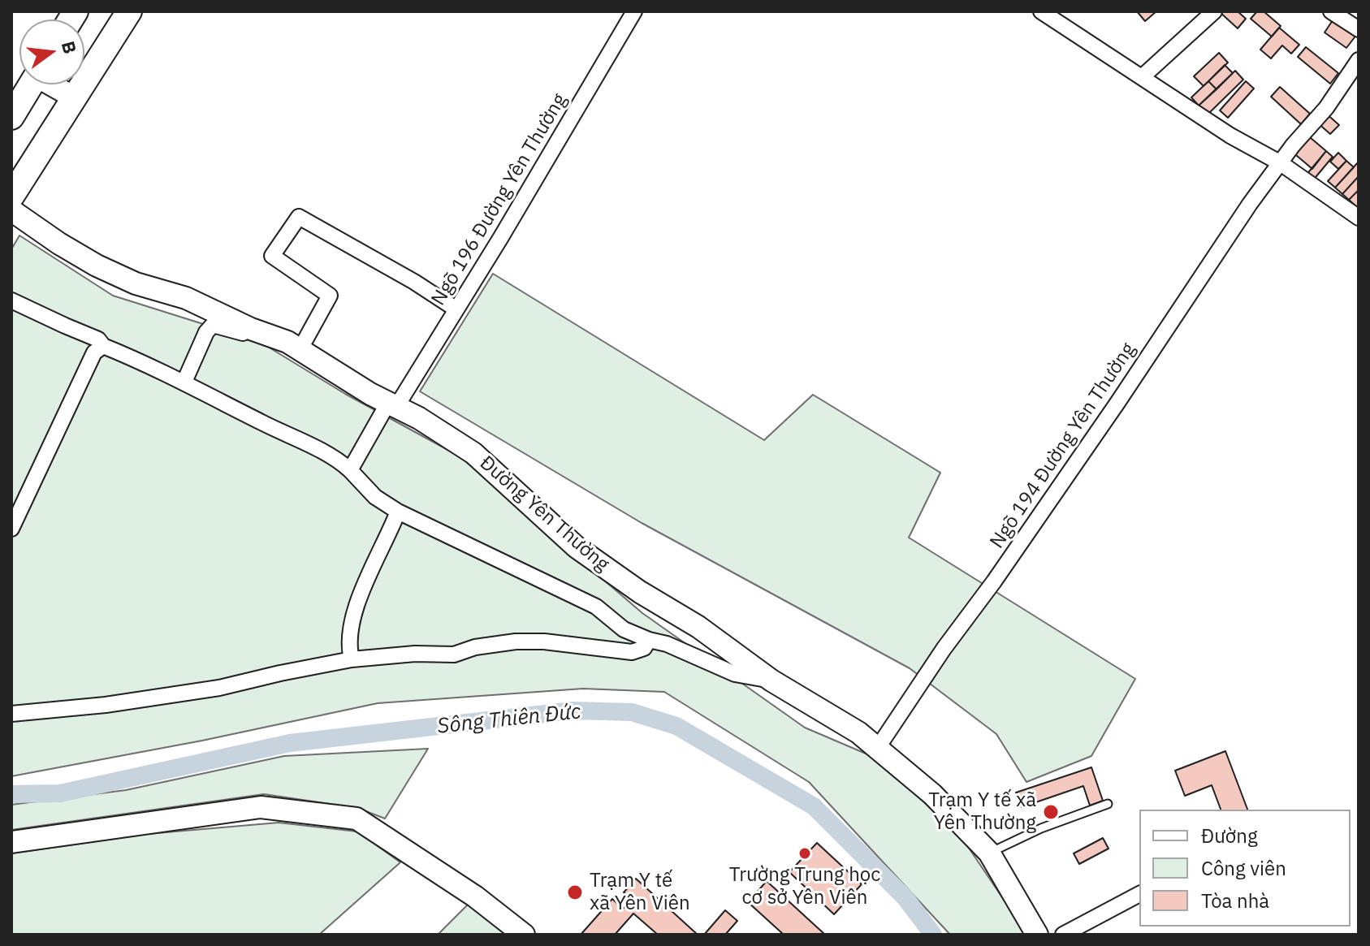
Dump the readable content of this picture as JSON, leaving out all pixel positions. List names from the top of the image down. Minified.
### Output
{"streets":{"main road":["Đường Yên Thường"],"street":["Ngõ 196 Đường Yên Thường","Ngõ 194 Đường Yên Thường"]},"crossings":[["Ngõ 196 Đường Yên Thường","Đường Yên Thường"],["Ngõ 194 Đường Yên Thường","Đường Yên Thường"]],"water":["Sông Thiên Đức"],"places":["Trạm Y tế xã Yên Thường","Trường Trung học cơ sở Yên Viên","Trạm Y tế xã Yên Viên"],"legend":["Đường","Công viên","Tòa nhà"],"north":"right"}
